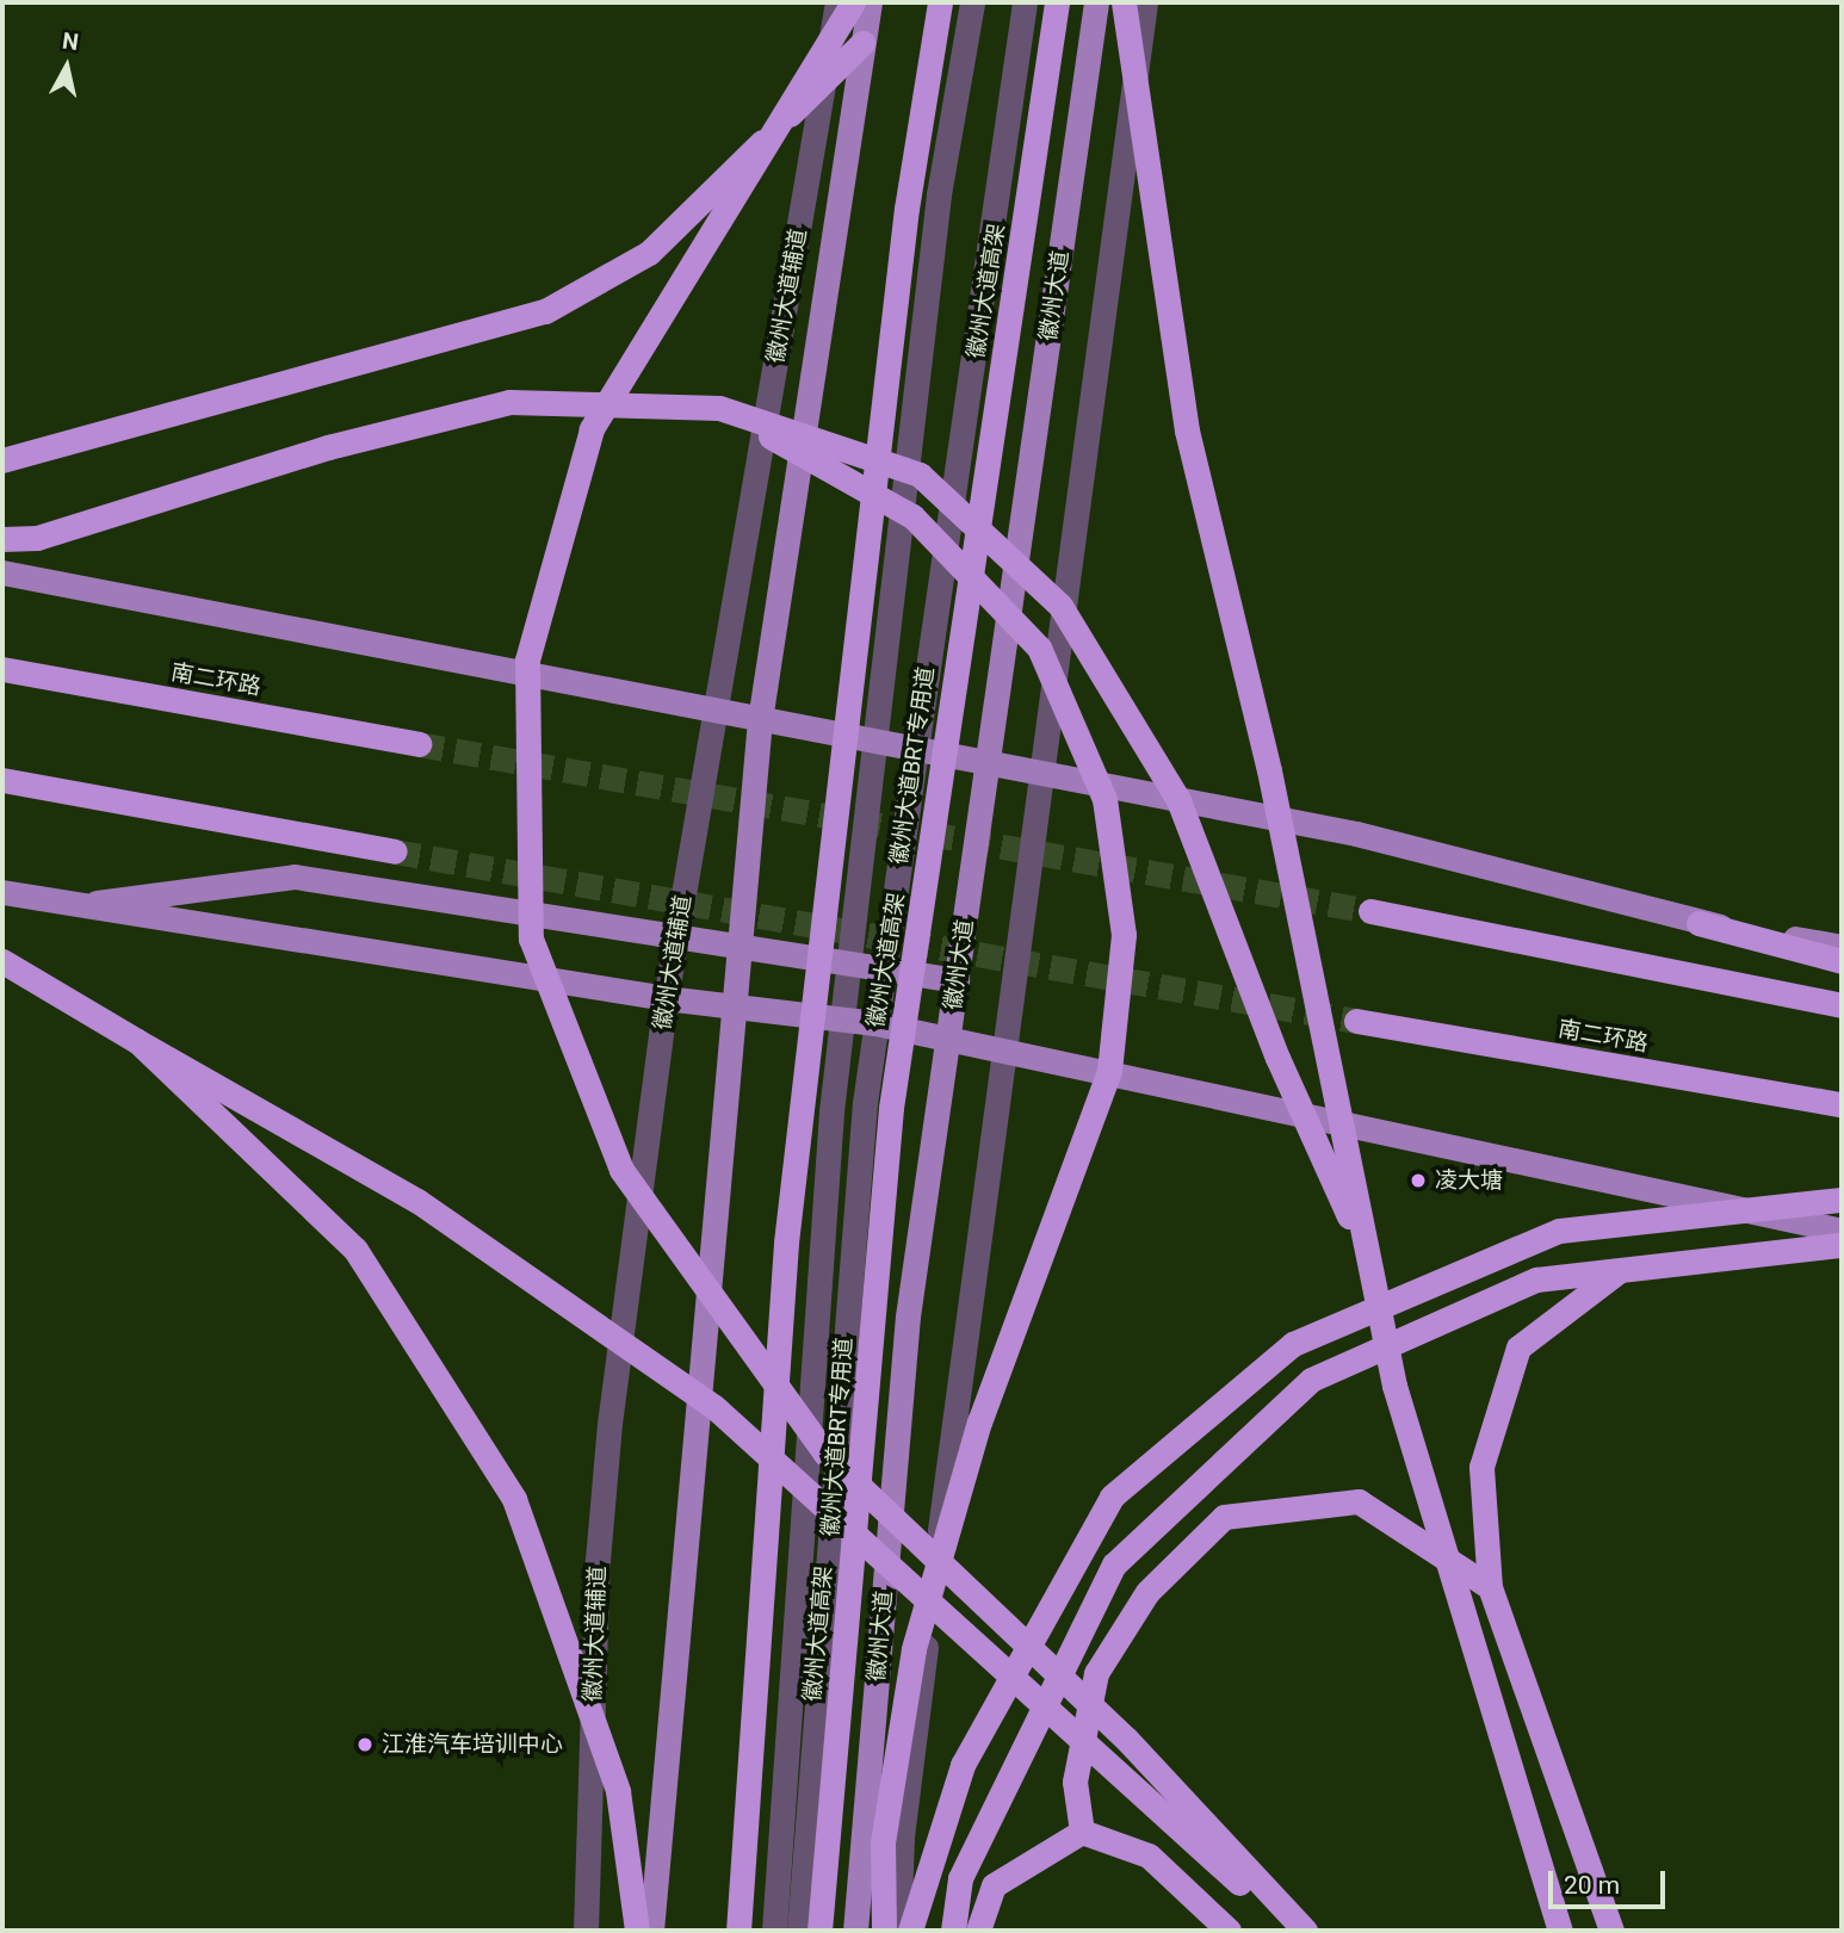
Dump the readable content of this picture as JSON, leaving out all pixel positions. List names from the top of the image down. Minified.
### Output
{"streets":{"highway":["徽州大道高架","南二环路"],"main road":["徽州大道"],"street":["徽州大道辅道","徽州大道BRT专用道"]},"places":["凌大塘","江淮汽车培训中心"],"scale_bar":"20 m","north":"top"}
